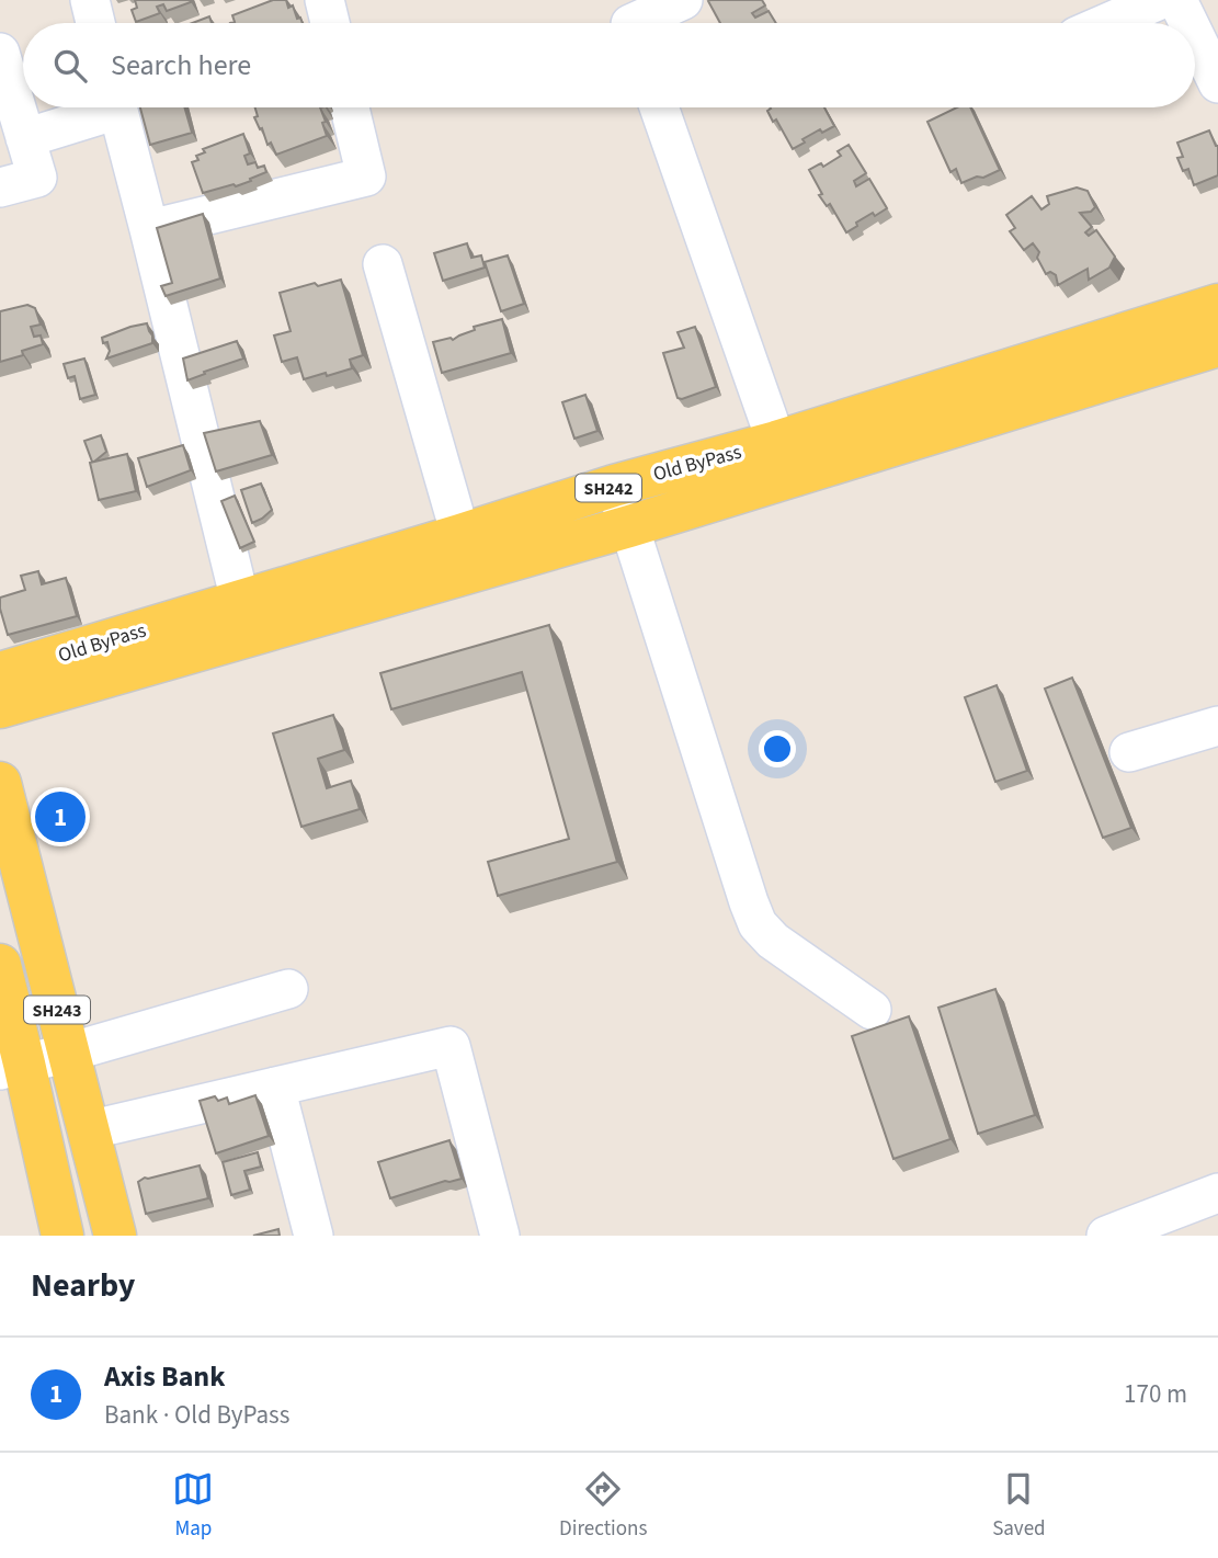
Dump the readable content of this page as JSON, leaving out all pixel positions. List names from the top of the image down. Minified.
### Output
{"streets":{"main road":["Old ByPass","SH242","SH243"]},"page":{"search":"Search here","pins":"1","heading":"Nearby","list":[{"mark":"1","name":"Axis Bank","note":"Bank · Old ByPass","value":"170 m"}],"nav":["Map","Directions","Saved"]}}
